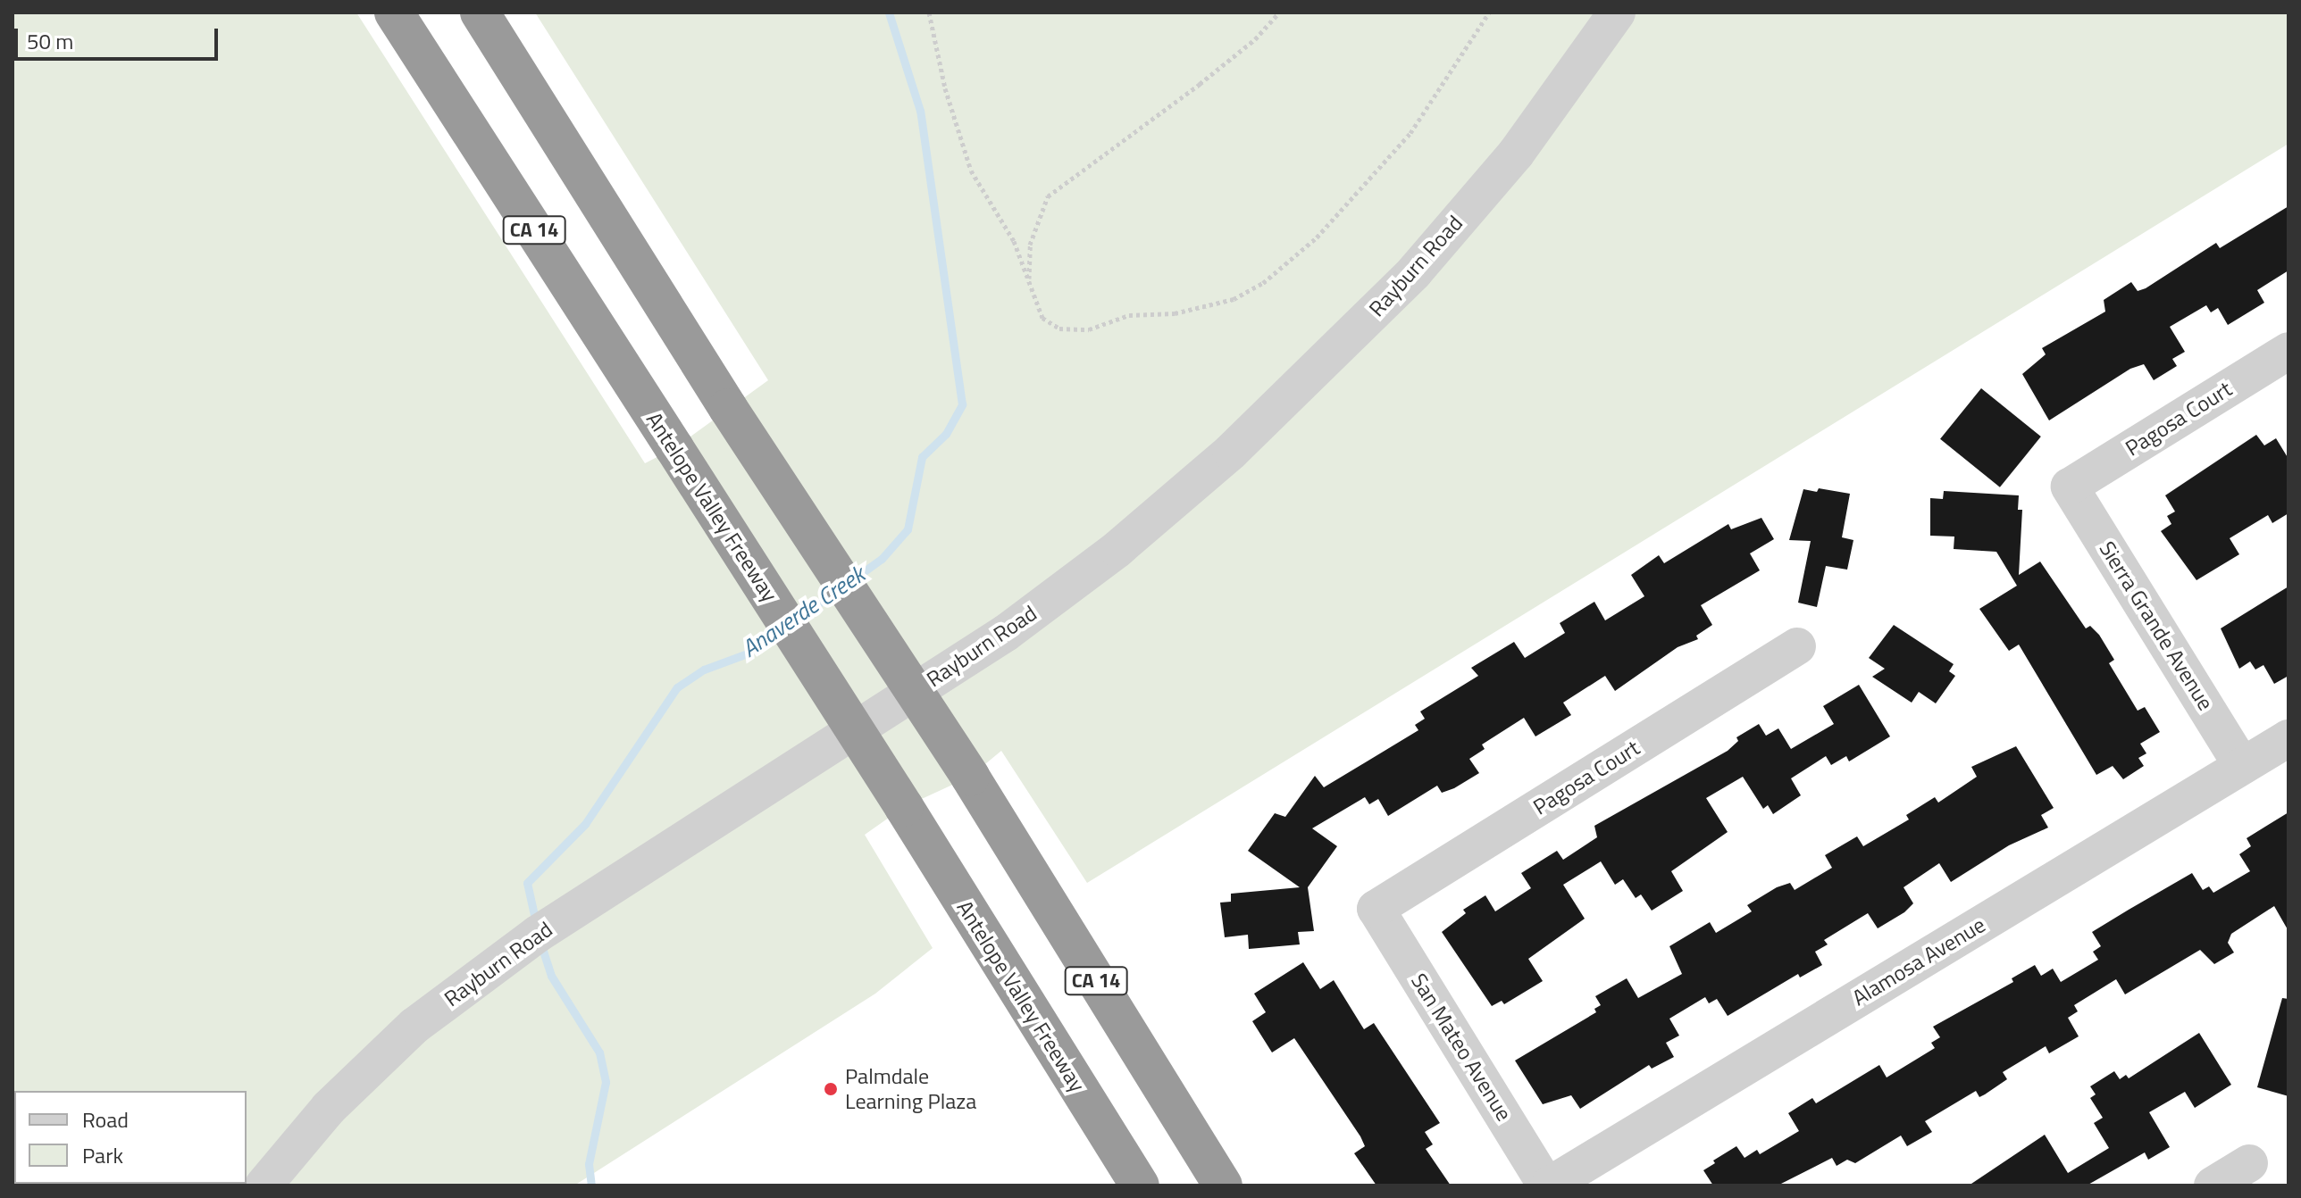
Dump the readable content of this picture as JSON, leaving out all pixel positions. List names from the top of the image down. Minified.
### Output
{"streets":{"highway":["CA 14","Antelope Valley Freeway"],"street":["Rayburn Road","Pagosa Court","Sierra Grande Avenue","Alamosa Avenue","San Mateo Avenue"]},"crossings":[["Pagosa Court","Sierra Grande Avenue"],["Pagosa Court","San Mateo Avenue"],["Sierra Grande Avenue","Alamosa Avenue"],["Alamosa Avenue","San Mateo Avenue"]],"water":["Anaverde Creek"],"places":["Palmdale Learning Plaza"],"legend":["Road","Park"],"scale_bar":"50 m"}
